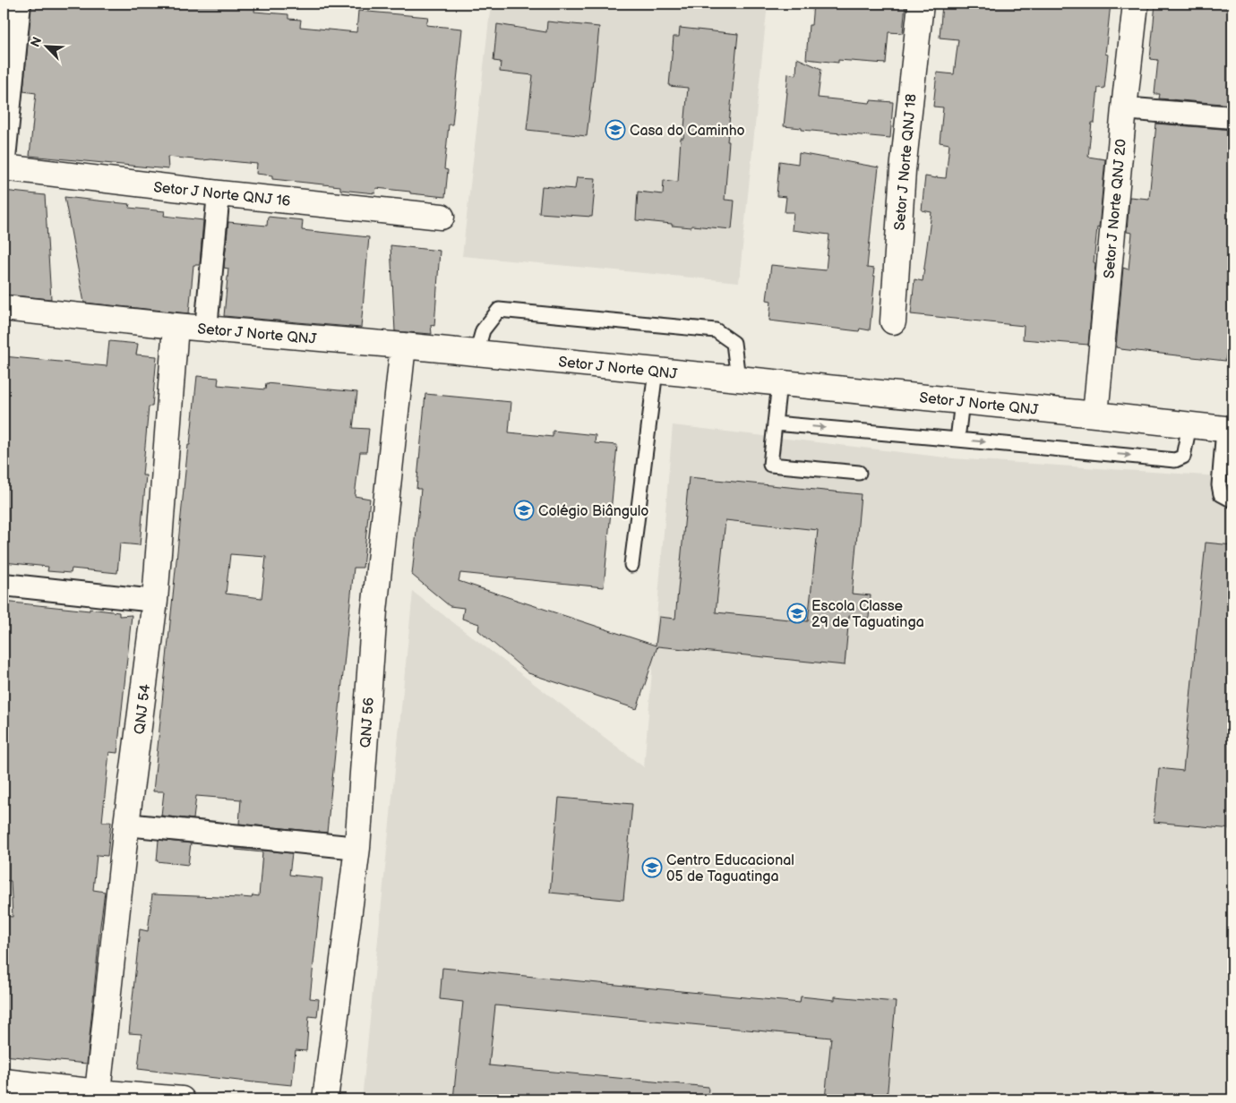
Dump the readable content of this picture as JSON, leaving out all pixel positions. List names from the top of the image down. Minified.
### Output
{"streets":{"street":["Setor J Norte QNJ 18","Setor J Norte QNJ 16","Setor J Norte QNJ 20","Setor J Norte QNJ","QNJ 54","QNJ 56"]},"crossings":[["Setor J Norte QNJ 20","Setor J Norte QNJ"],["Setor J Norte QNJ","QNJ 54"],["Setor J Norte QNJ","QNJ 56"]],"places":{"school or university":["Casa do Caminho","Colégio Biângulo","Escola Classe 29 de Taguatinga","Centro Educacional 05 de Taguatinga"]},"north":"top left"}
